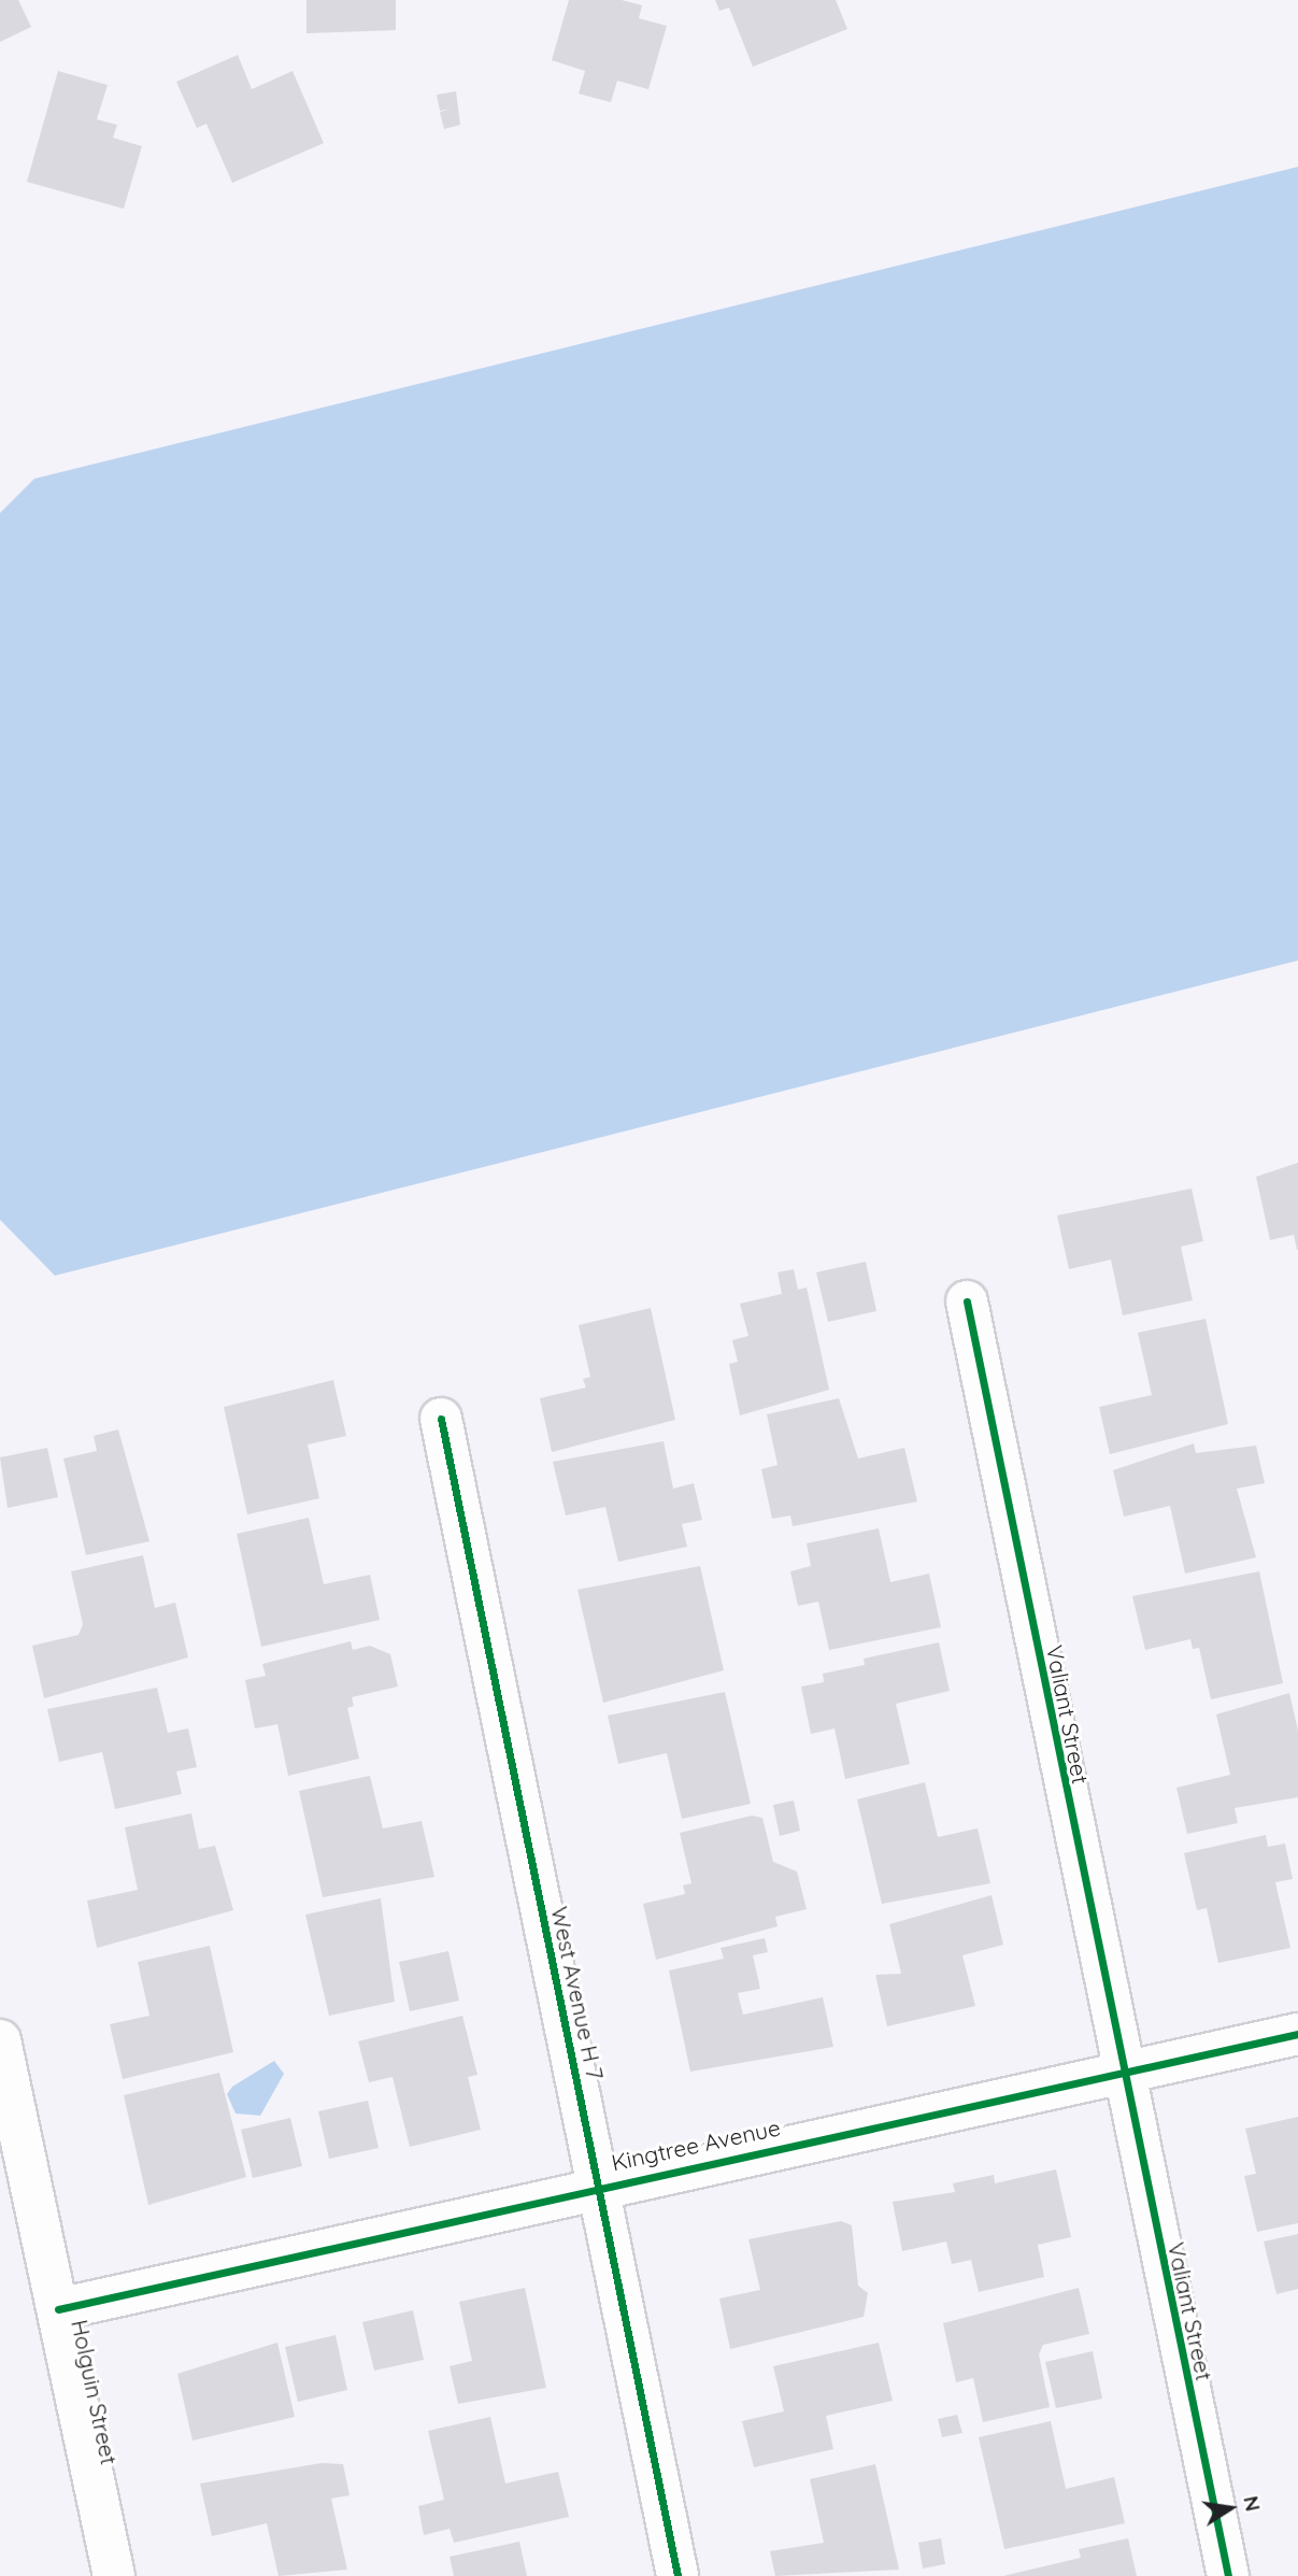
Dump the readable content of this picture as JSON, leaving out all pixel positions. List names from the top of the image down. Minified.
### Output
{"streets":{"street":["Valiant Street","West Avenue H 7","Kingtree Avenue","Holguin Street"]},"crossings":[["Valiant Street","Kingtree Avenue"],["West Avenue H 7","Kingtree Avenue"],["Kingtree Avenue","Holguin Street"]],"north":"right"}
